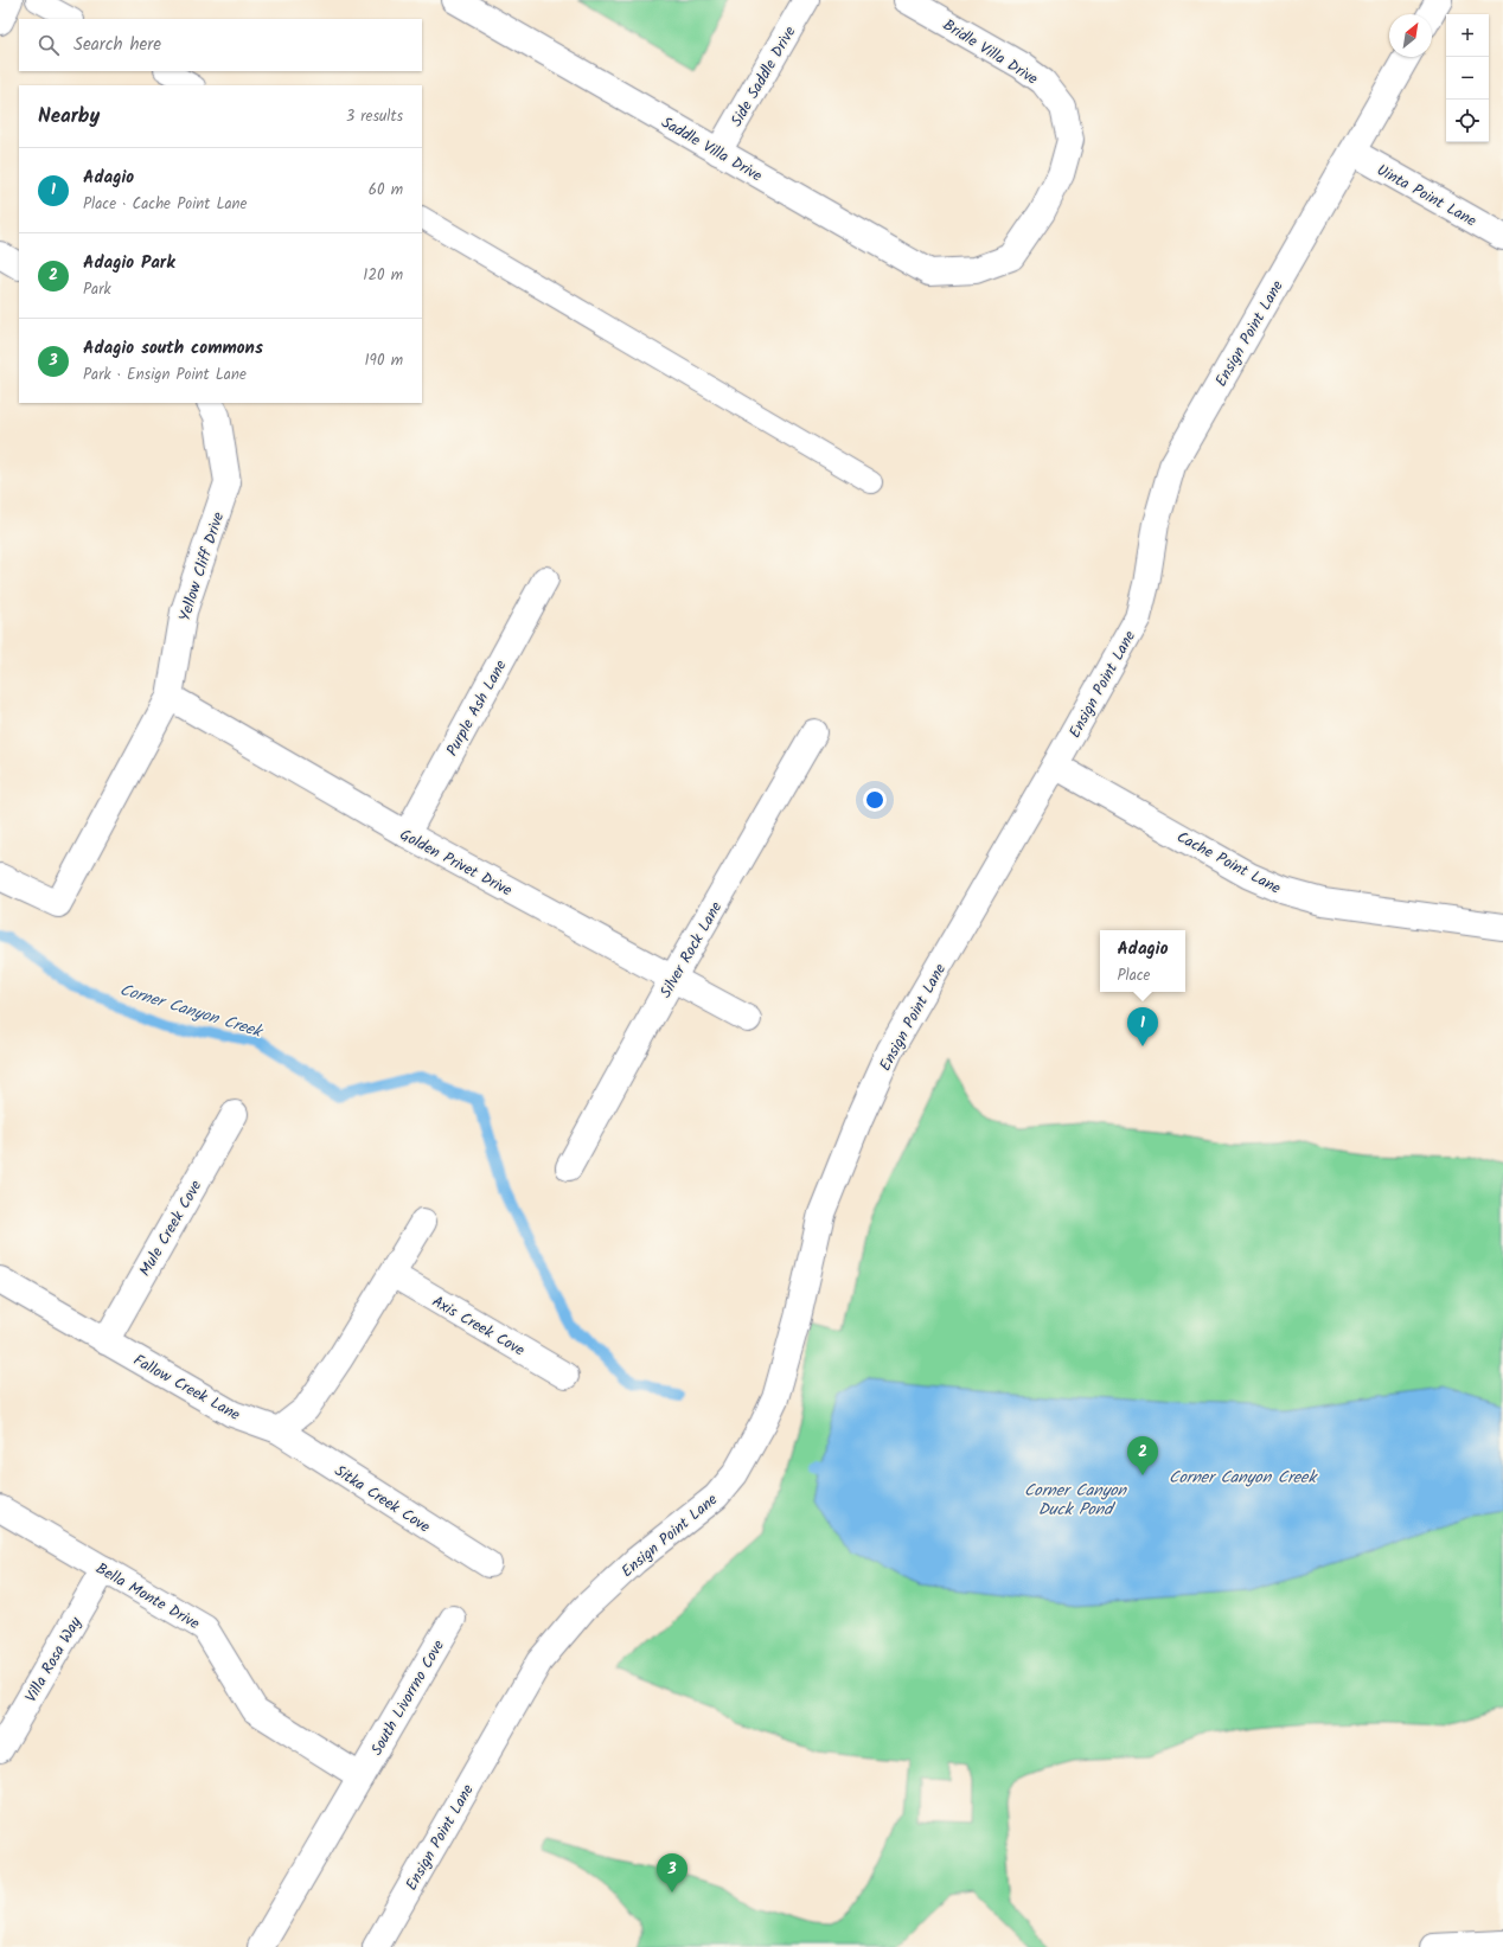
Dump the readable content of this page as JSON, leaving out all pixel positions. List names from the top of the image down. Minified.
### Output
{"streets":{"street":["Bridle Villa Drive","Side Saddle Drive","Saddle Villa Drive","Uinta Point Lane","Ensign Point Lane","Yellow Cliff Drive","Purple Ash Lane","Golden Privet Drive","Cache Point Lane","Silver Rock Lane","Mule Creek Cove","Axis Creek Cove","Fallow Creek Lane","Sitka Creek Cove","Bella Monte Drive","Villa Rosa Way","South Livorrno Cove"]},"crossings":[["Bridle Villa Drive","Saddle Villa Drive"],["Side Saddle Drive","Saddle Villa Drive"],["Uinta Point Lane","Ensign Point Lane"],["Ensign Point Lane","Cache Point Lane"],["Yellow Cliff Drive","Golden Privet Drive"],["Purple Ash Lane","Golden Privet Drive"],["Golden Privet Drive","Silver Rock Lane"],["Mule Creek Cove","Fallow Creek Lane"],["Fallow Creek Lane","Sitka Creek Cove"],["Bella Monte Drive","Villa Rosa Way"],["Bella Monte Drive","South Livorrno Cove"]],"water":["Corner Canyon Creek","Corner Canyon Duck Pond"],"north":"top right","page":{"map_buttons":["+","−"],"search":"Search here","heading":["Nearby","3 results"],"list":[{"mark":"1","name":"Adagio","note":"Place · Cache Point Lane","value":"60 m"},{"mark":"2","name":"Adagio Park","note":"Park","value":"120 m"},{"mark":"3","name":"Adagio south commons","note":"Park · Ensign Point Lane","value":"190 m"}],"popup":["Adagio","Place"],"pins":["1","2","3"]}}
